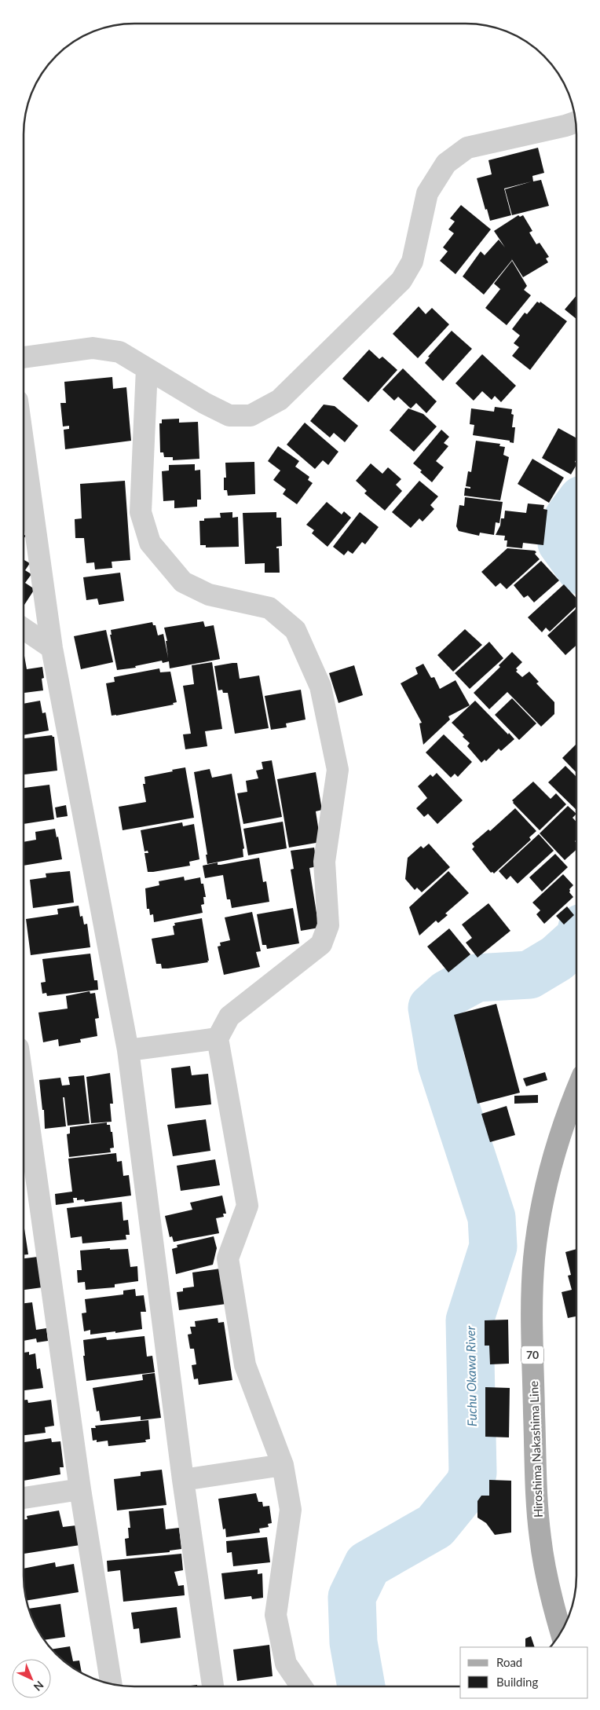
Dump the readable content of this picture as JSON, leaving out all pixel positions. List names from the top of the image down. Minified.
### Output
{"streets":{"main road":["70","Hiroshima Nakashima Line"]},"water":["Fuchu Okawa River"],"legend":["Road","Building"],"north":"bottom right"}
